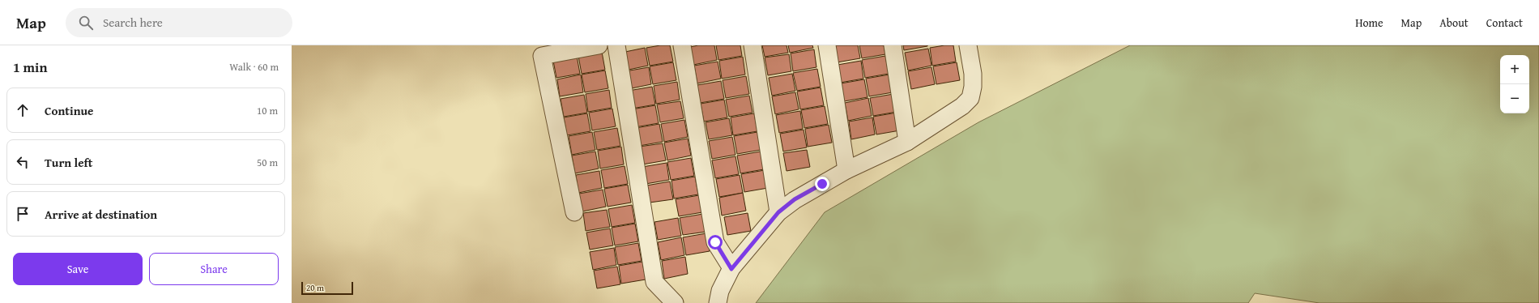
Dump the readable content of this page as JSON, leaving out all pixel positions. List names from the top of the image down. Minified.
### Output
{"scale_bar":"20 m","page":{"header":"Map","search":"Search here","nav":["Home","Map","About","Contact"],"heading":["1 min","Walk · 60 m"],"map_buttons":["+","−"],"list":[["Continue","10 m"],["Turn left","50 m"],"Arrive at destination"],"buttons":["Save","Share"],"scale":"20 m"}}
